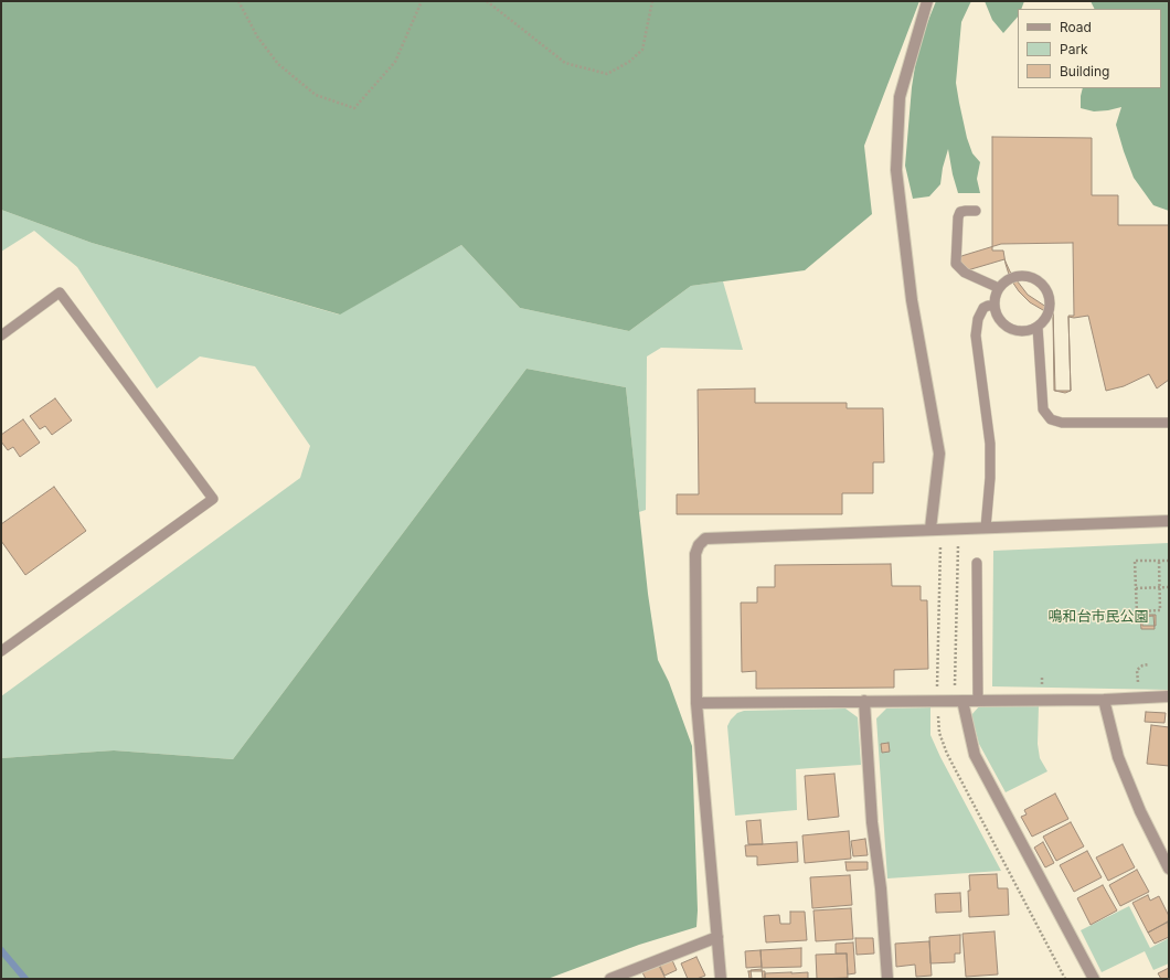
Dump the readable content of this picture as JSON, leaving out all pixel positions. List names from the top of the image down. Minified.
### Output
{"parks":["鳴和台市民公園"],"legend":["Road","Park","Building"]}
